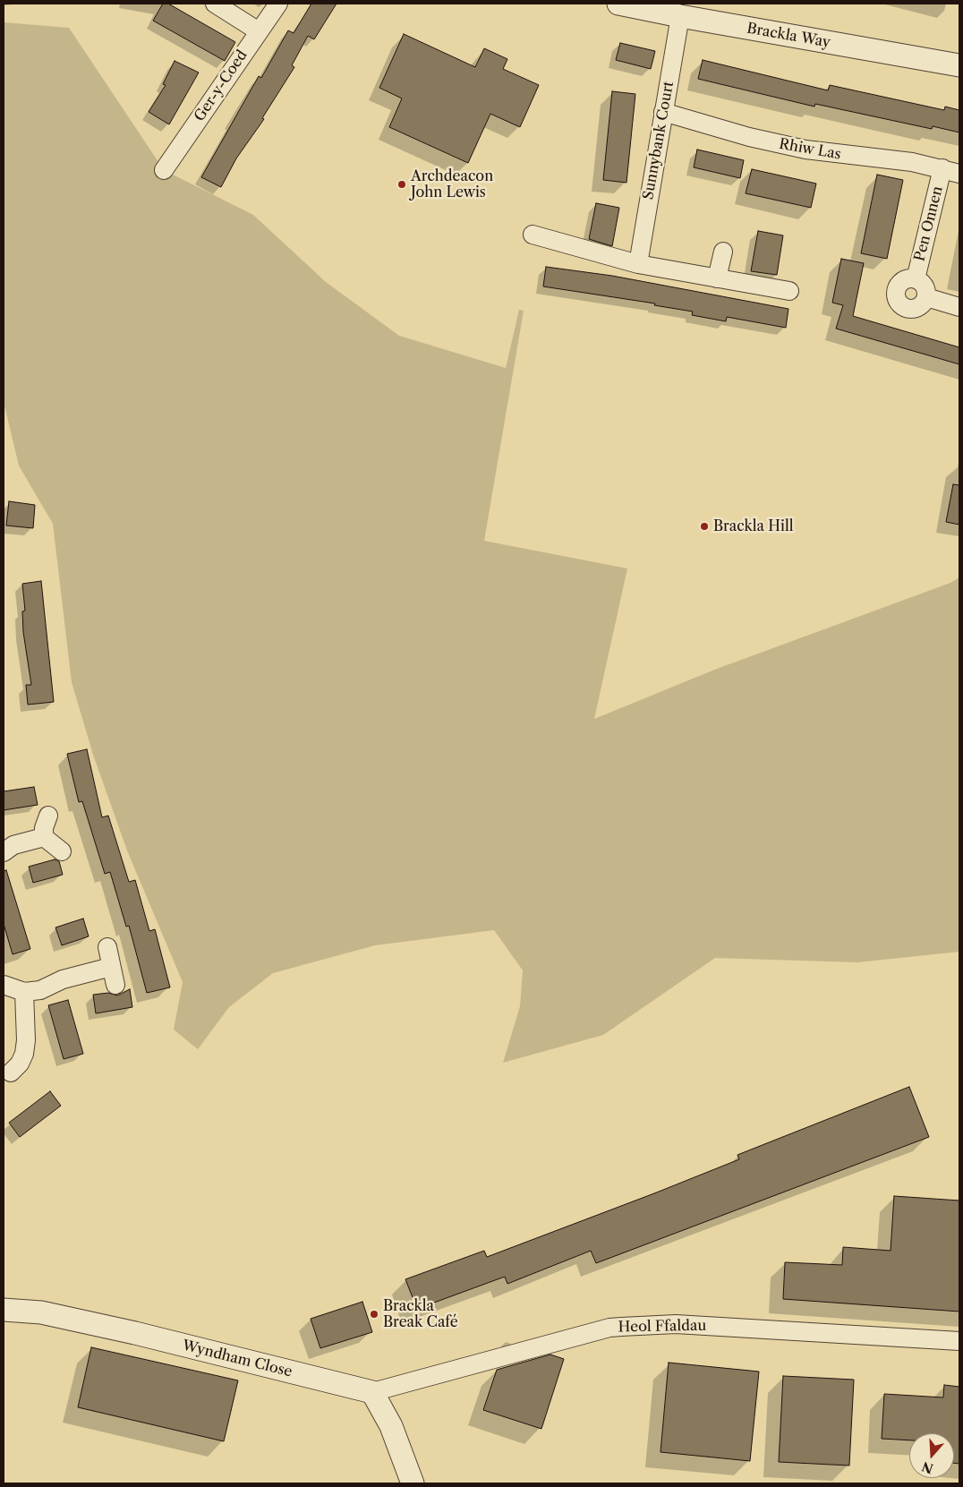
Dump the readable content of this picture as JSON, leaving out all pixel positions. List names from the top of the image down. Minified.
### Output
{"streets":{"street":["Brackla Way","Ger-y-Coed","Sunnybank Court","Rhiw Las","Pen Onnen","Heol Ffaldau","Wyndham Close"]},"crossings":[["Brackla Way","Sunnybank Court"],["Sunnybank Court","Rhiw Las"],["Rhiw Las","Pen Onnen"],["Heol Ffaldau","Wyndham Close"]],"places":["Archdeacon John Lewis","Brackla Hill","Brackla Break Café"],"north":"bottom"}
